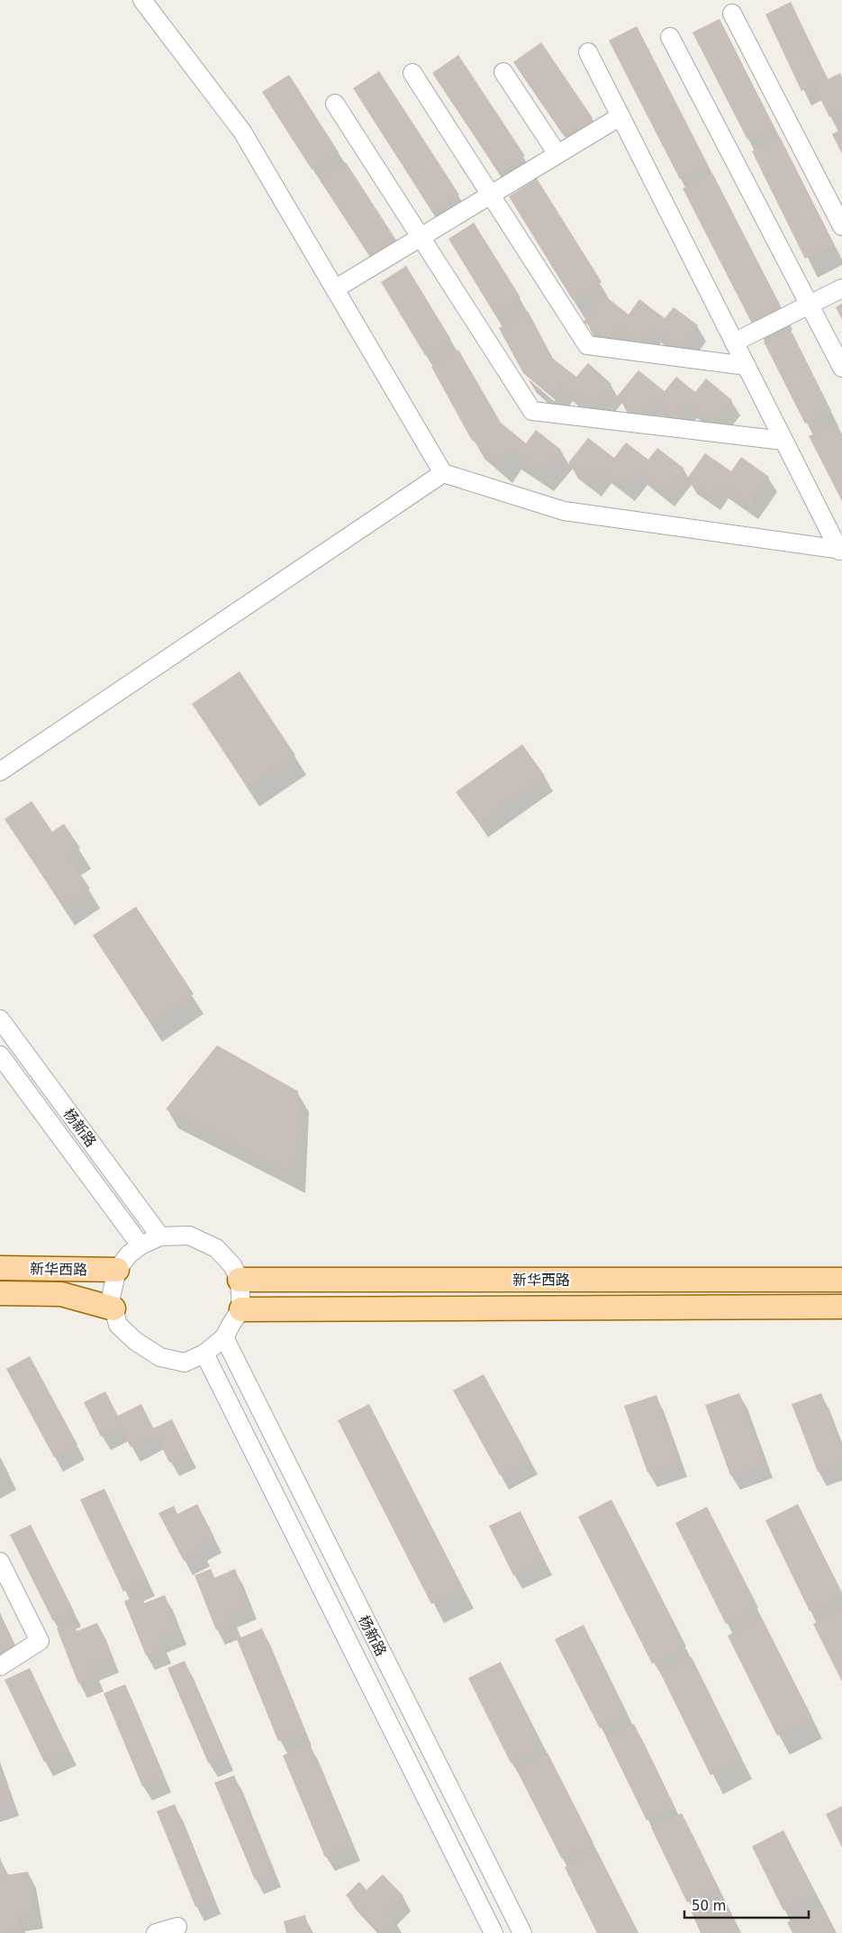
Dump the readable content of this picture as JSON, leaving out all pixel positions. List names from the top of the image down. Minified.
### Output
{"streets":{"main road":["新华西路"],"street":["杨新路"]},"crossings":[["杨新路","新华西路"]],"scale_bar":"50 m"}
